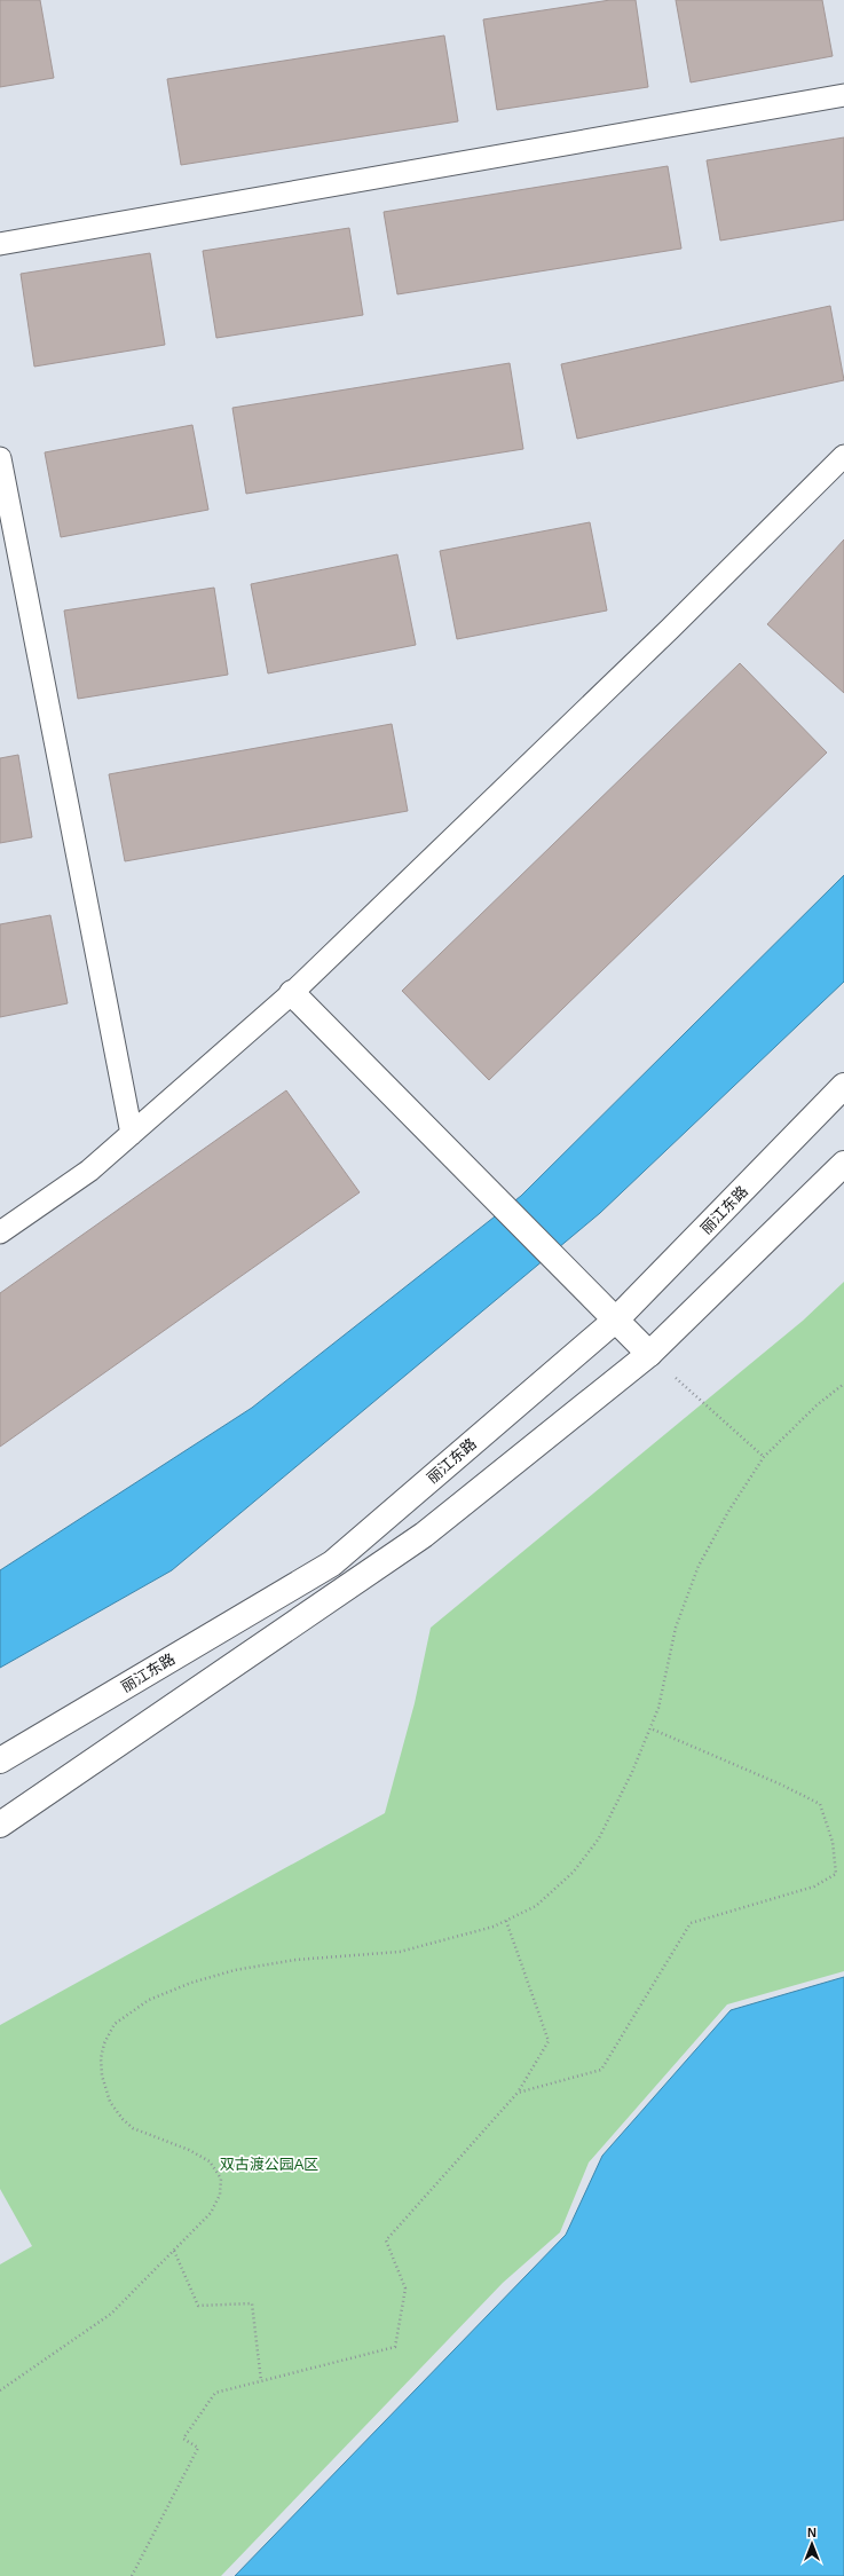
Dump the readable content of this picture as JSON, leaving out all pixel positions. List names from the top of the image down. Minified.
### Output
{"streets":{"main road":["丽江东路"]},"parks":["双古渡公园A区"],"north":"top"}
